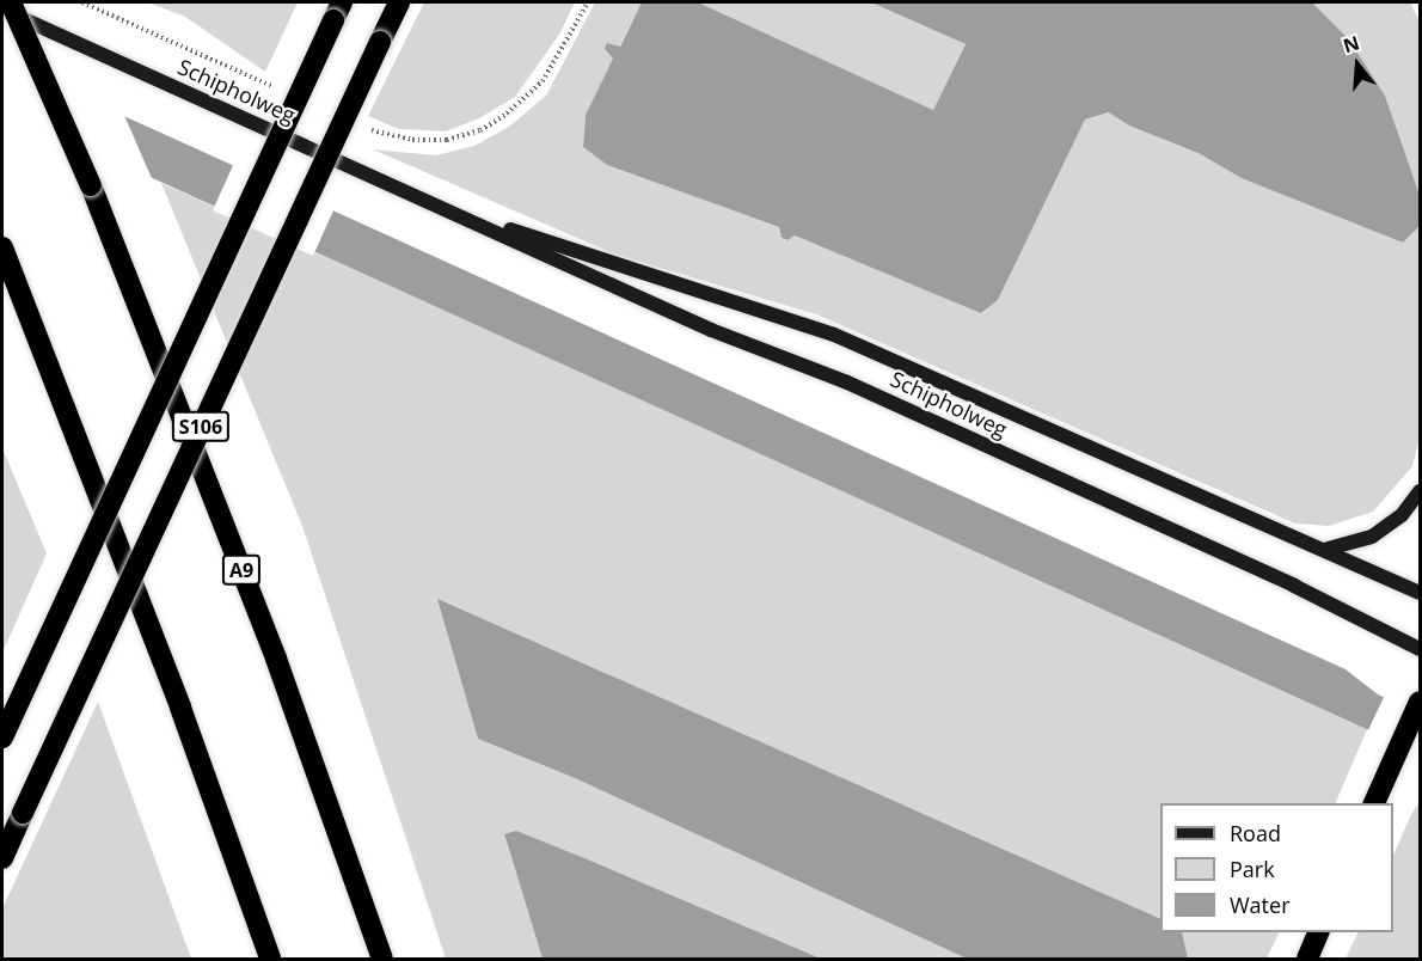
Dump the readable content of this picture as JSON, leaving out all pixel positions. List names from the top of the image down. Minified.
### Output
{"streets":{"highway":["S106","A9"],"main road":["Schipholweg"]},"legend":["Road","Park","Water"],"north":"top"}
